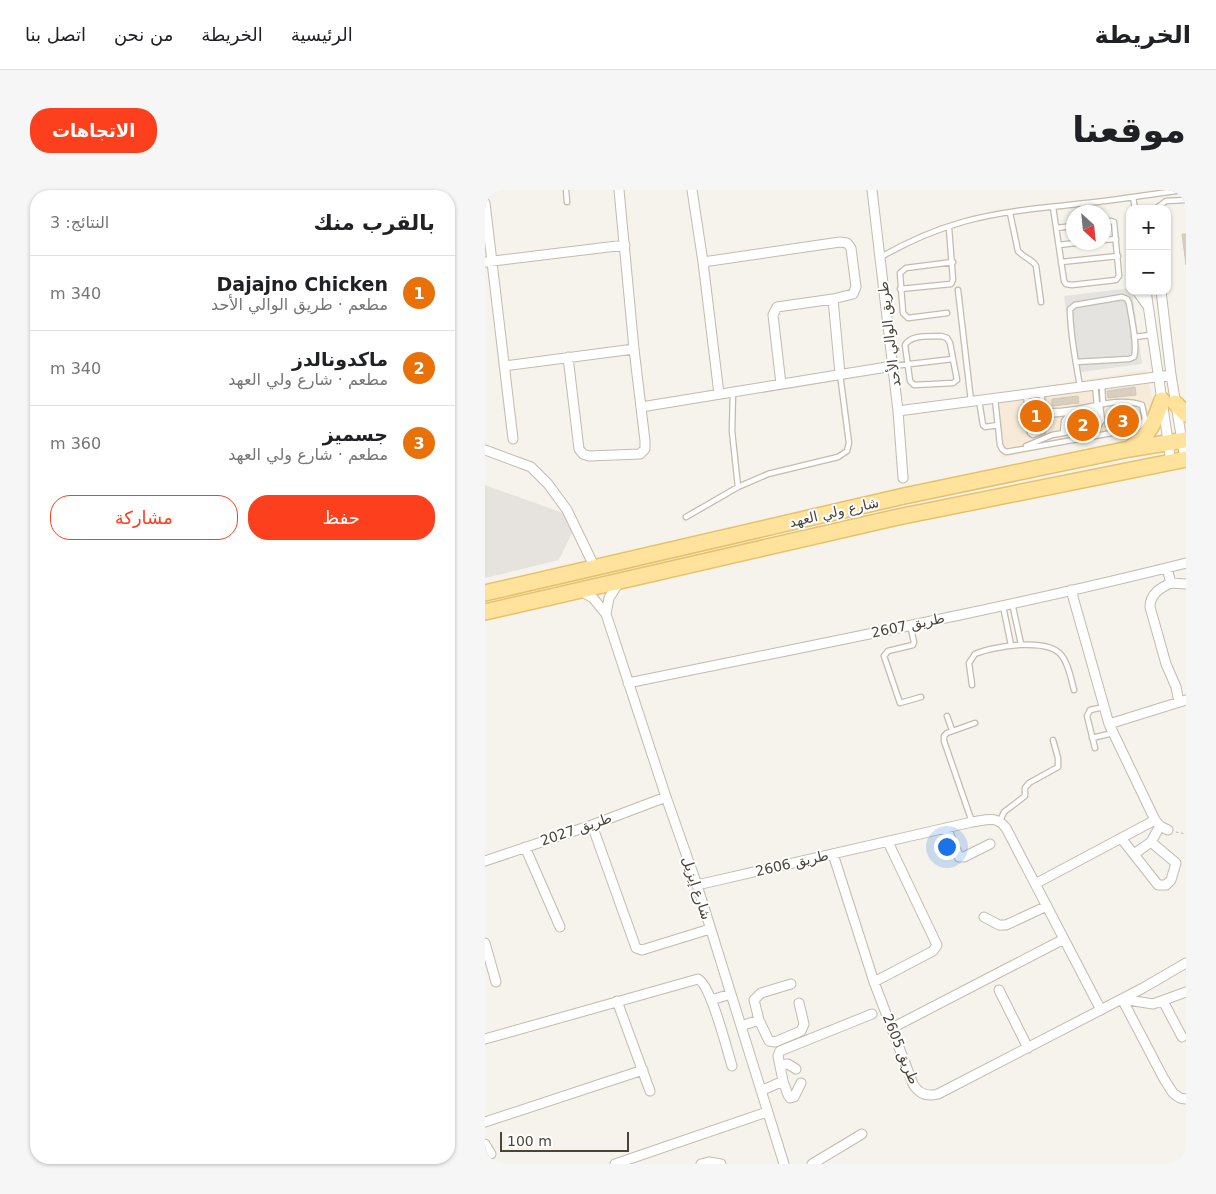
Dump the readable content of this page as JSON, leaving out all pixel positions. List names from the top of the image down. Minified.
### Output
{"streets":{"main road":["شارع ولي العهد"],"street":["طريق الوالي الأحد","طريق 2607","طريق 2027","طريق 2606","شارع إيزيل","طريق 2605"]},"crossings":[["شارع ولي العهد","شارع إيزيل"],["طريق 2607","شارع إيزيل"],["طريق 2027","شارع إيزيل"],["طريق 2606","شارع إيزيل"],["طريق 2606","طريق 2605"]],"scale_bar":"100 m","north":"bottom right","page":{"header":"الخريطة","nav":["الرئيسية","الخريطة","من نحن","اتصل بنا"],"buttons":["الاتجاهات",["حفظ","مشاركة"]],"title":"موقعنا","heading":["بالقرب منك","النتائج: 3"],"map_buttons":["+","−"],"list":[{"mark":"1","name":"Dajajno Chicken","note":"مطعم · طريق الوالي الأحد","value":"340 m"},{"mark":"2","name":"ماكدونالدز","note":"مطعم · شارع ولي العهد","value":"340 m"},{"mark":"3","name":"جسميز","note":"مطعم · شارع ولي العهد","value":"360 m"}],"pins":["1","3","2"],"scale":"100 m"}}
